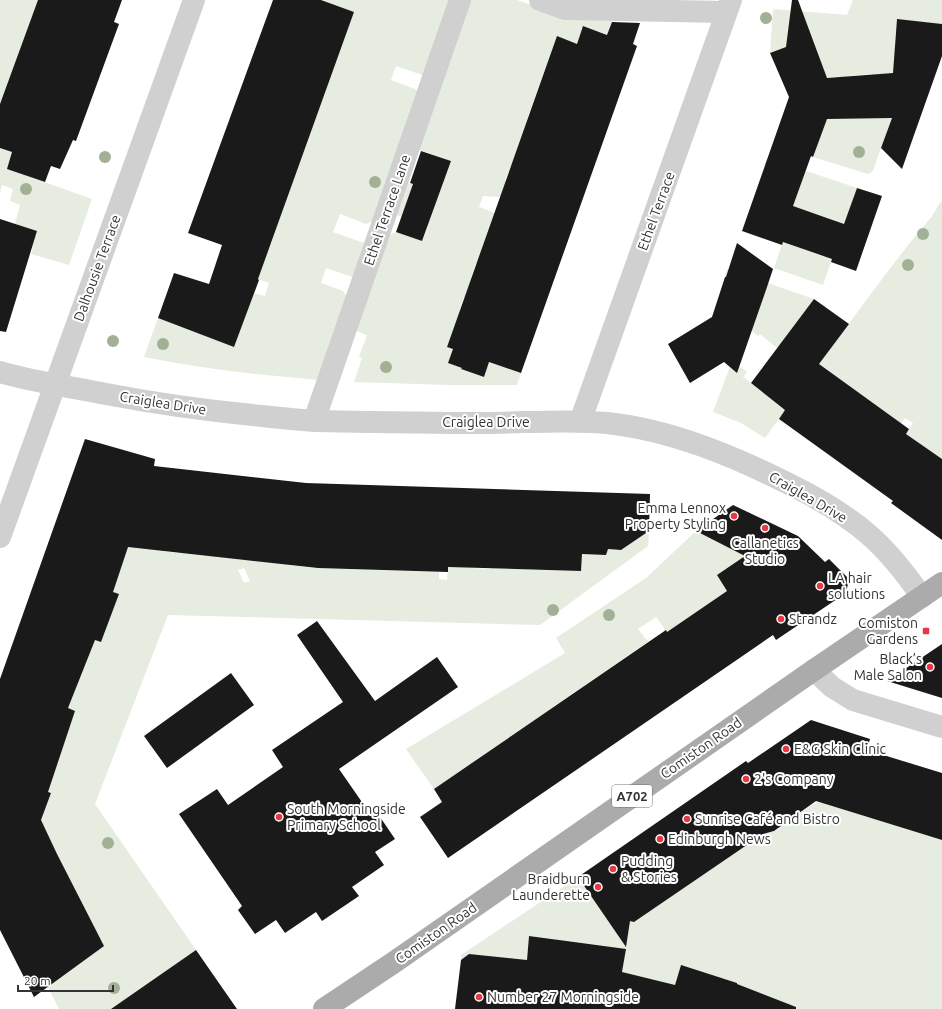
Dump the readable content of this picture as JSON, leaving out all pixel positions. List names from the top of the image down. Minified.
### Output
{"streets":{"main road":["Comiston Road","A702"],"street":["Ethel Terrace Lane","Ethel Terrace","Dalhousie Terrace","Craiglea Drive"]},"crossings":[["Ethel Terrace Lane","Craiglea Drive"],["Ethel Terrace","Craiglea Drive"],["Dalhousie Terrace","Craiglea Drive"],["Craiglea Drive","Comiston Road"]],"places":{"other":["Emma Lennox Property Styling","Callanetics Studio","LA hair solutions","Strandz","Black’s Male Salon","E&G Skin Clinic","2's Company","South Morningside Primary School","Sunrise Café and Bistro","Edinburgh News","Pudding & Stories","Braidburn Launderette","Number 27 Morningside"],"transit":["Comiston Gardens"]},"scale_bar":"20 m"}
